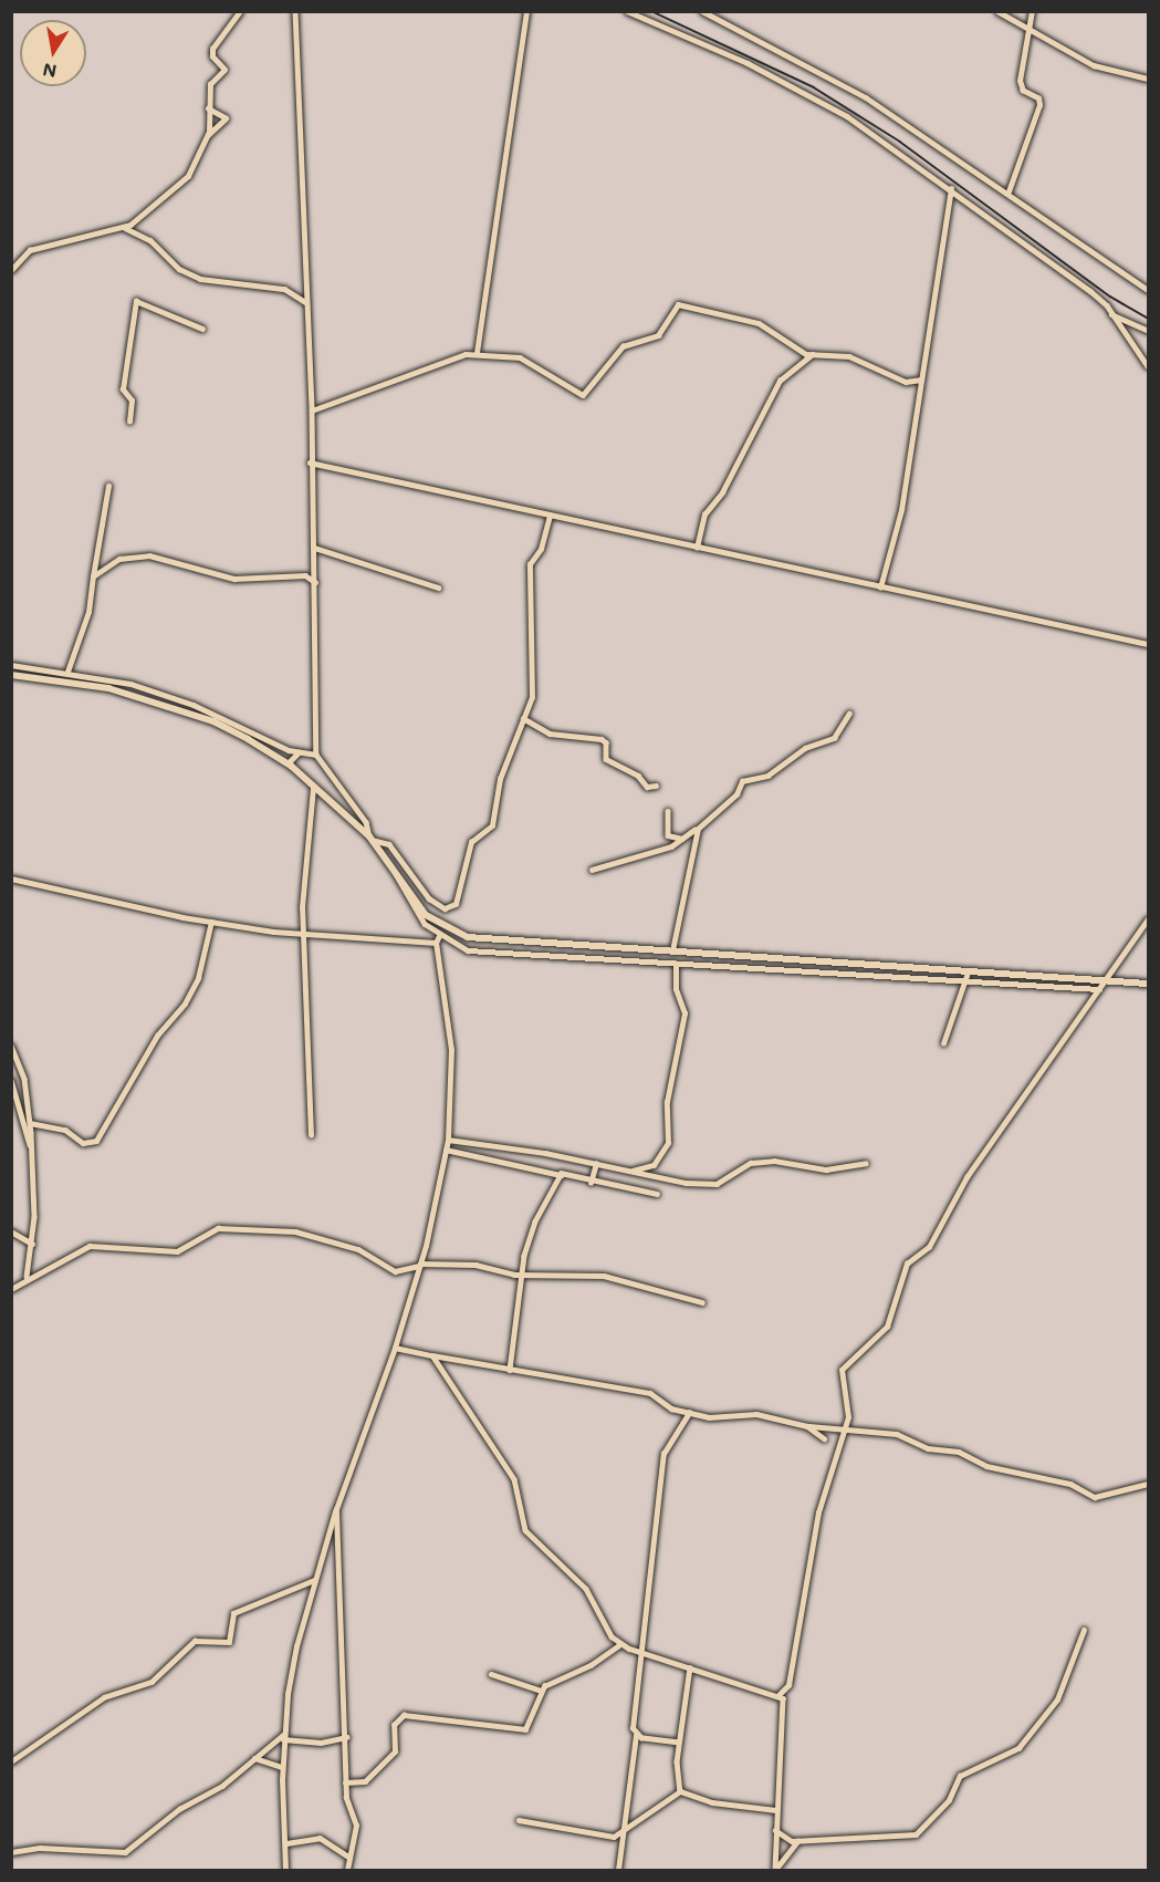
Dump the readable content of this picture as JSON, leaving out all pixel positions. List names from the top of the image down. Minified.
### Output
{"north":"bottom"}
